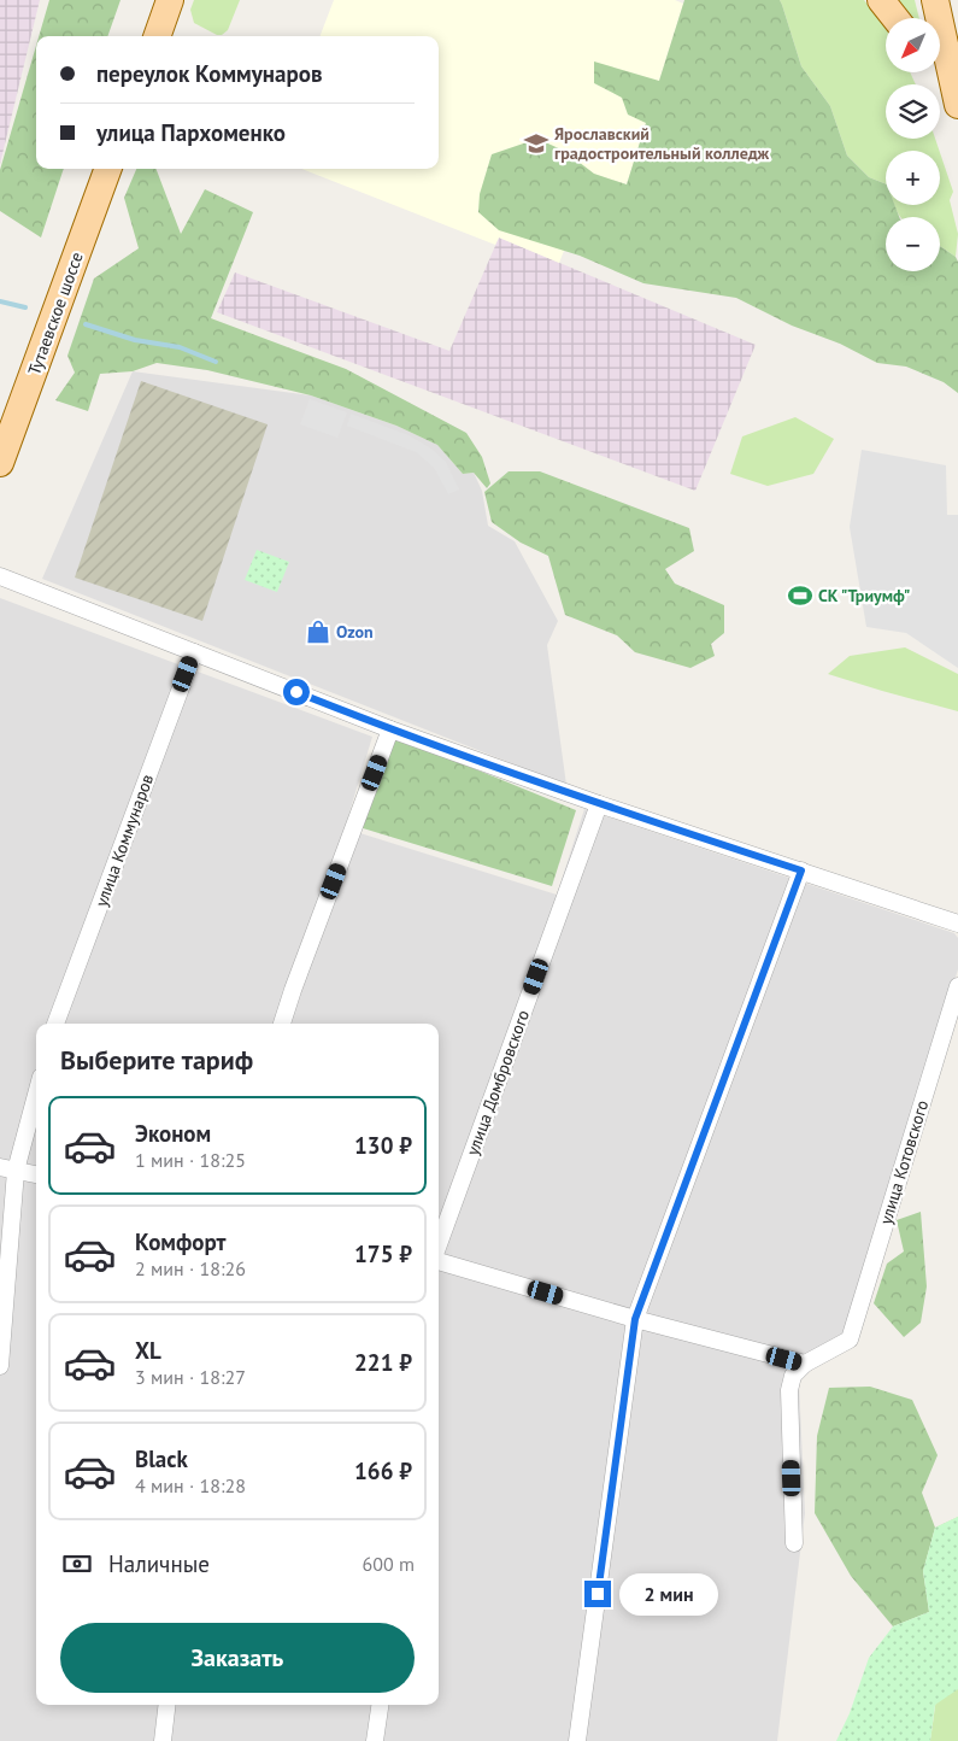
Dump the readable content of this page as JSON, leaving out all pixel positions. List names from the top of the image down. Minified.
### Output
{"streets":{"main road":["Тутаевское шоссе"],"street":["улица Коммунаров","улица Домбровского","улица Котовского"]},"places":{"school or university":["Ярославский градостроительный колледж"],"sports":["СК \"Триумф\""],"shop":["Ozon"]},"north":"bottom left","page":{"map_buttons":["+","−"],"banner":["переулок Коммунаров","улица Пархоменко"],"heading":"Выберите тариф","list":[{"name":"Эконом","note":"1 мин · 18:25","value":"130 ₽"},{"name":"Комфорт","note":"2 мин · 18:26","value":"175 ₽"},{"name":"XL","note":"3 мин · 18:27","value":"221 ₽"},{"name":"Black","note":"4 мин · 18:28","value":"166 ₽"}],"pay":["Наличные","600 m"],"bubble":"2 мин","buttons":"Заказать"}}
